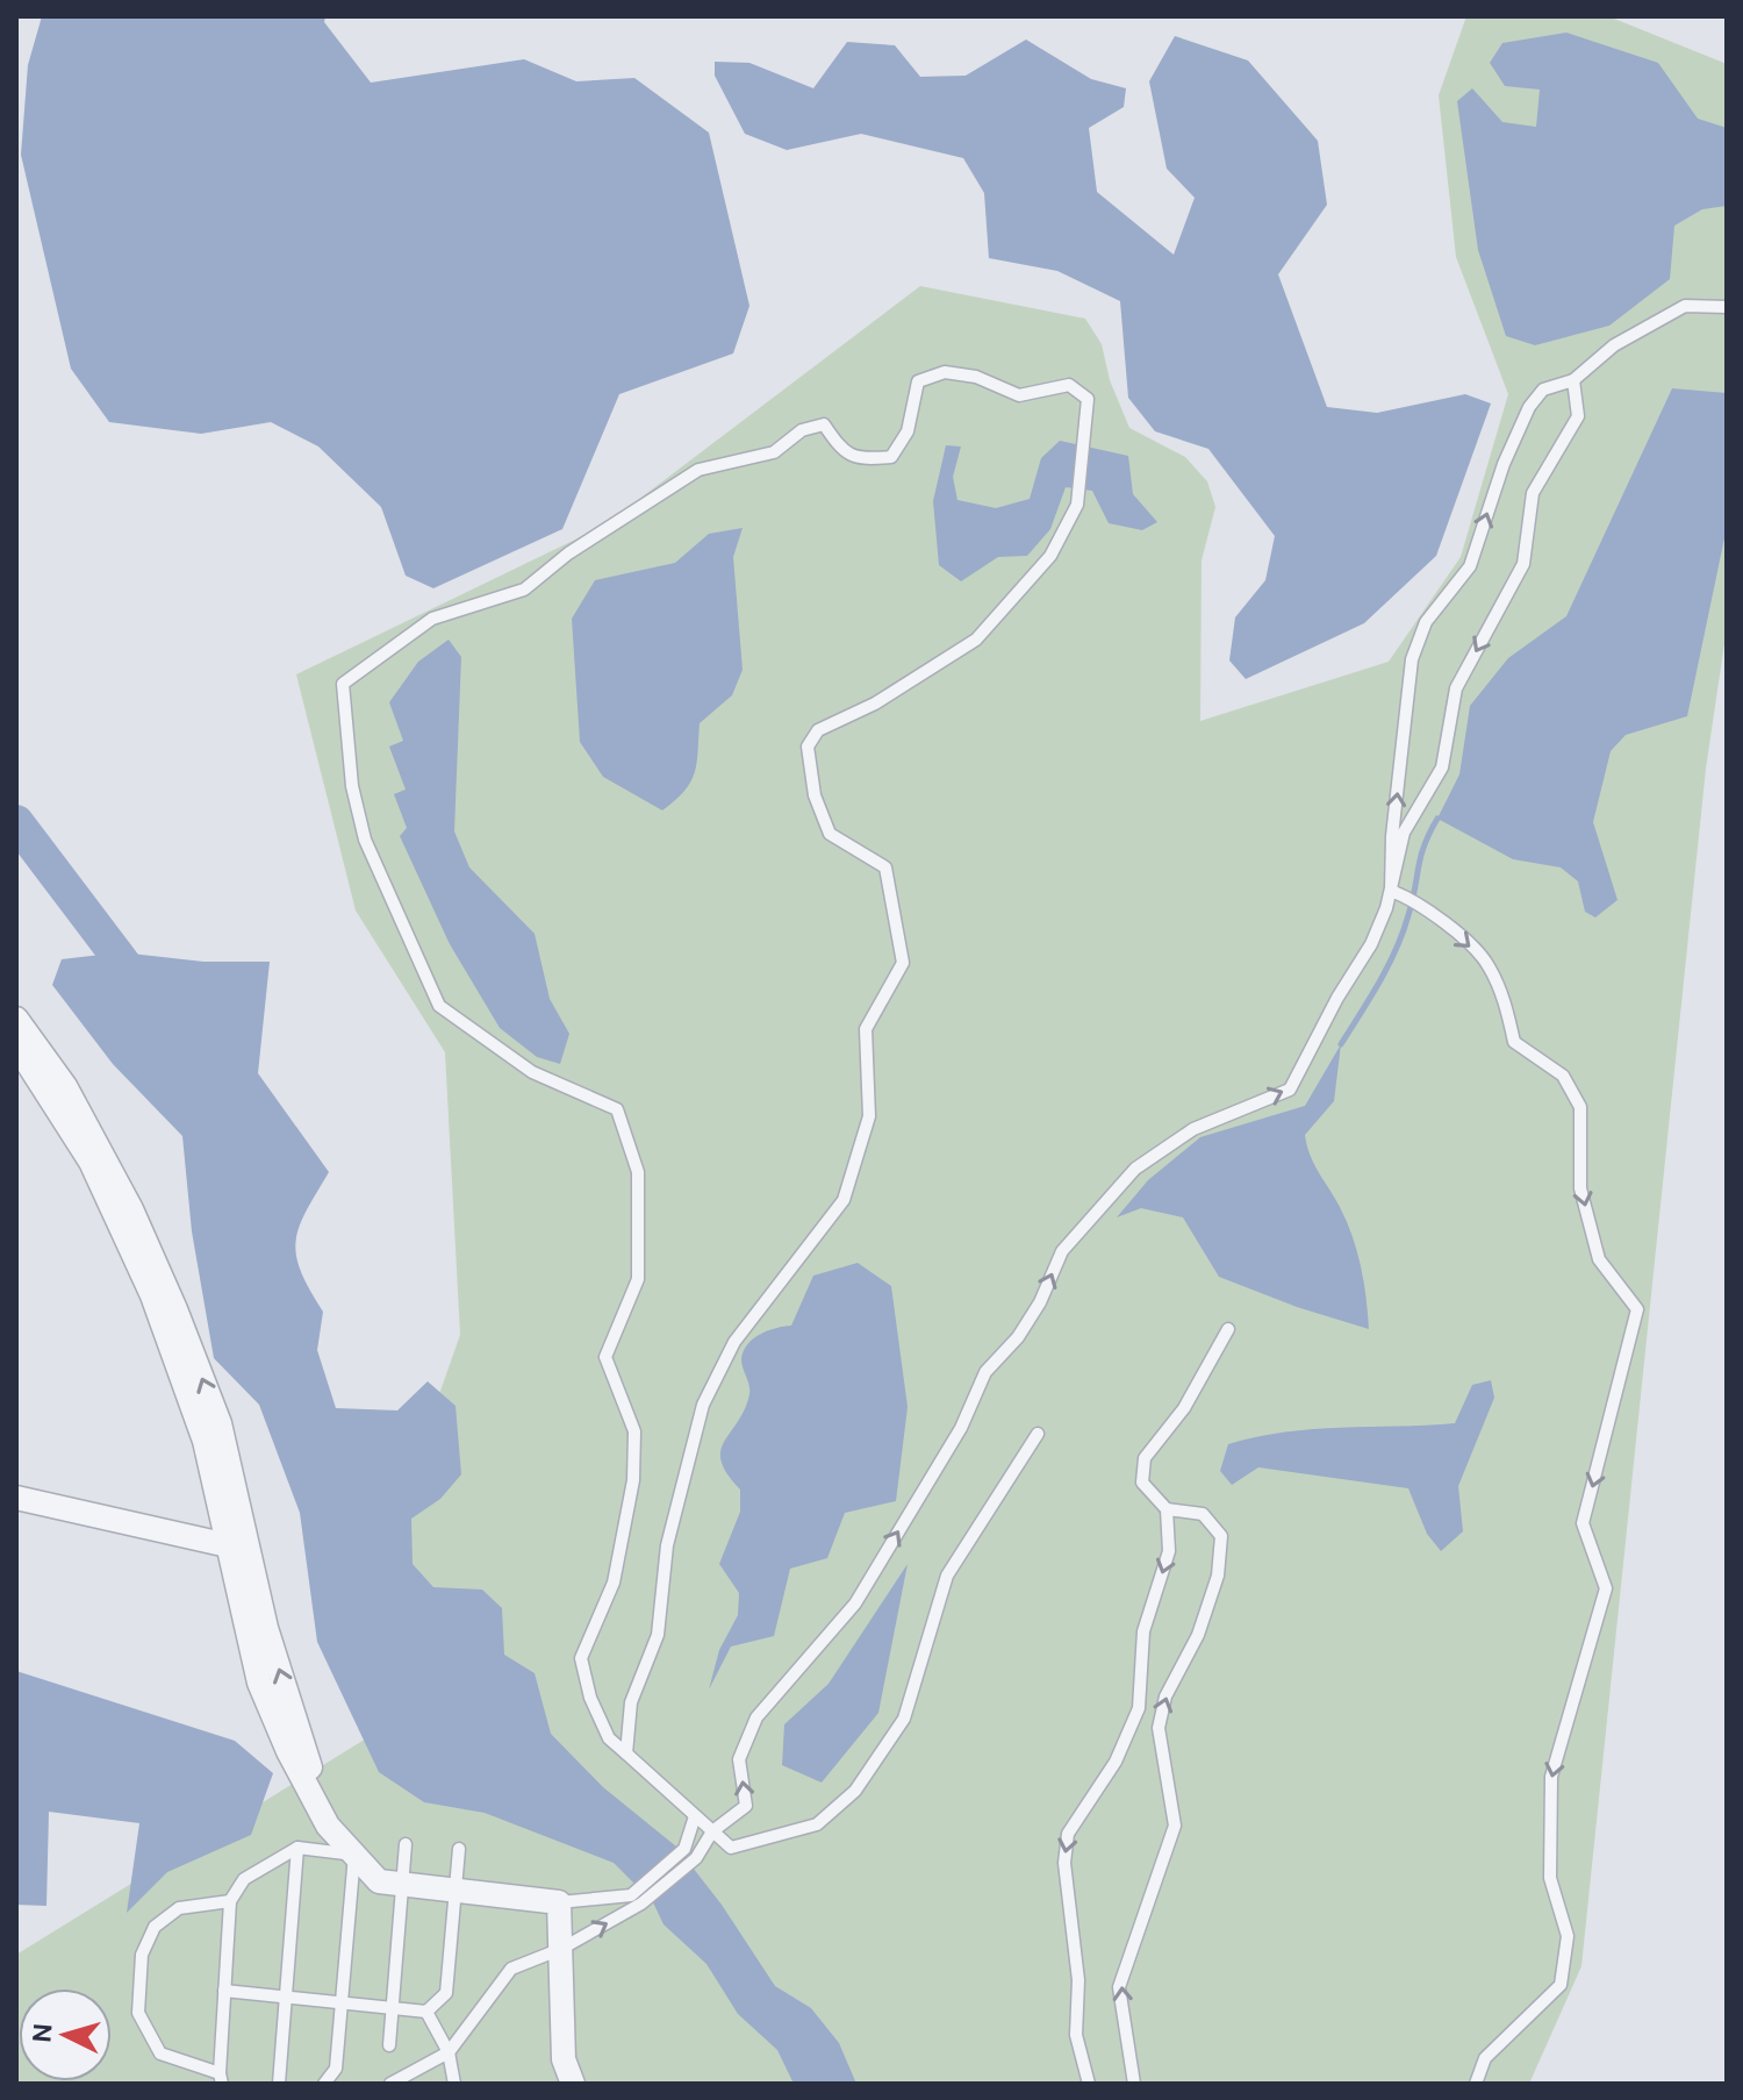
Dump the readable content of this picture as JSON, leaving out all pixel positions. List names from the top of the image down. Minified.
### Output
{"north":"left"}
